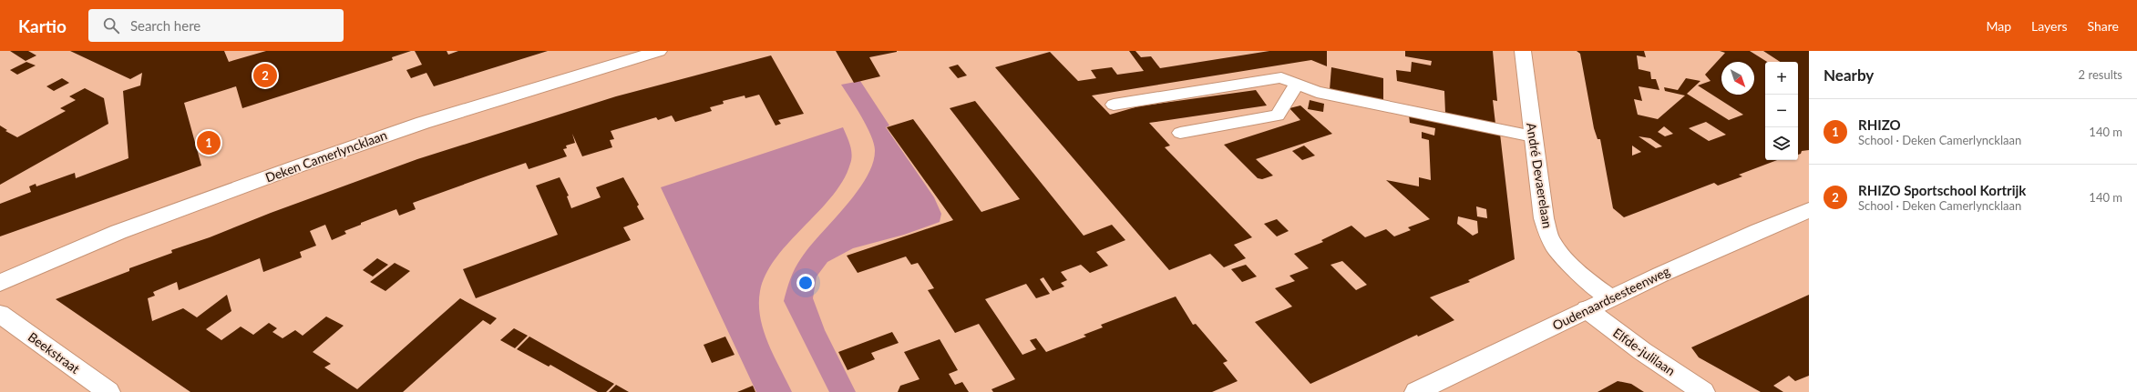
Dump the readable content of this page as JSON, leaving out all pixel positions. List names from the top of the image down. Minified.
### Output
{"streets":{"street":["Deken Camerlyncklaan","André Devaerelaan","Oudenaardsesteenweg","Elfde-julilaan","Beekstraat"]},"crossings":[["André Devaerelaan","Oudenaardsesteenweg"],["Oudenaardsesteenweg","Elfde-julilaan"]],"north":"bottom right","page":{"header":"Kartio","search":"Search here","nav":["Map","Layers","Share"],"heading":["Nearby","2 results"],"map_buttons":["+","−"],"pins":["2","1"],"list":[{"mark":"1","name":"RHIZO","note":"School · Deken Camerlyncklaan","value":"140 m"},{"mark":"2","name":"RHIZO Sportschool Kortrijk","note":"School · Deken Camerlyncklaan","value":"140 m"}]}}
